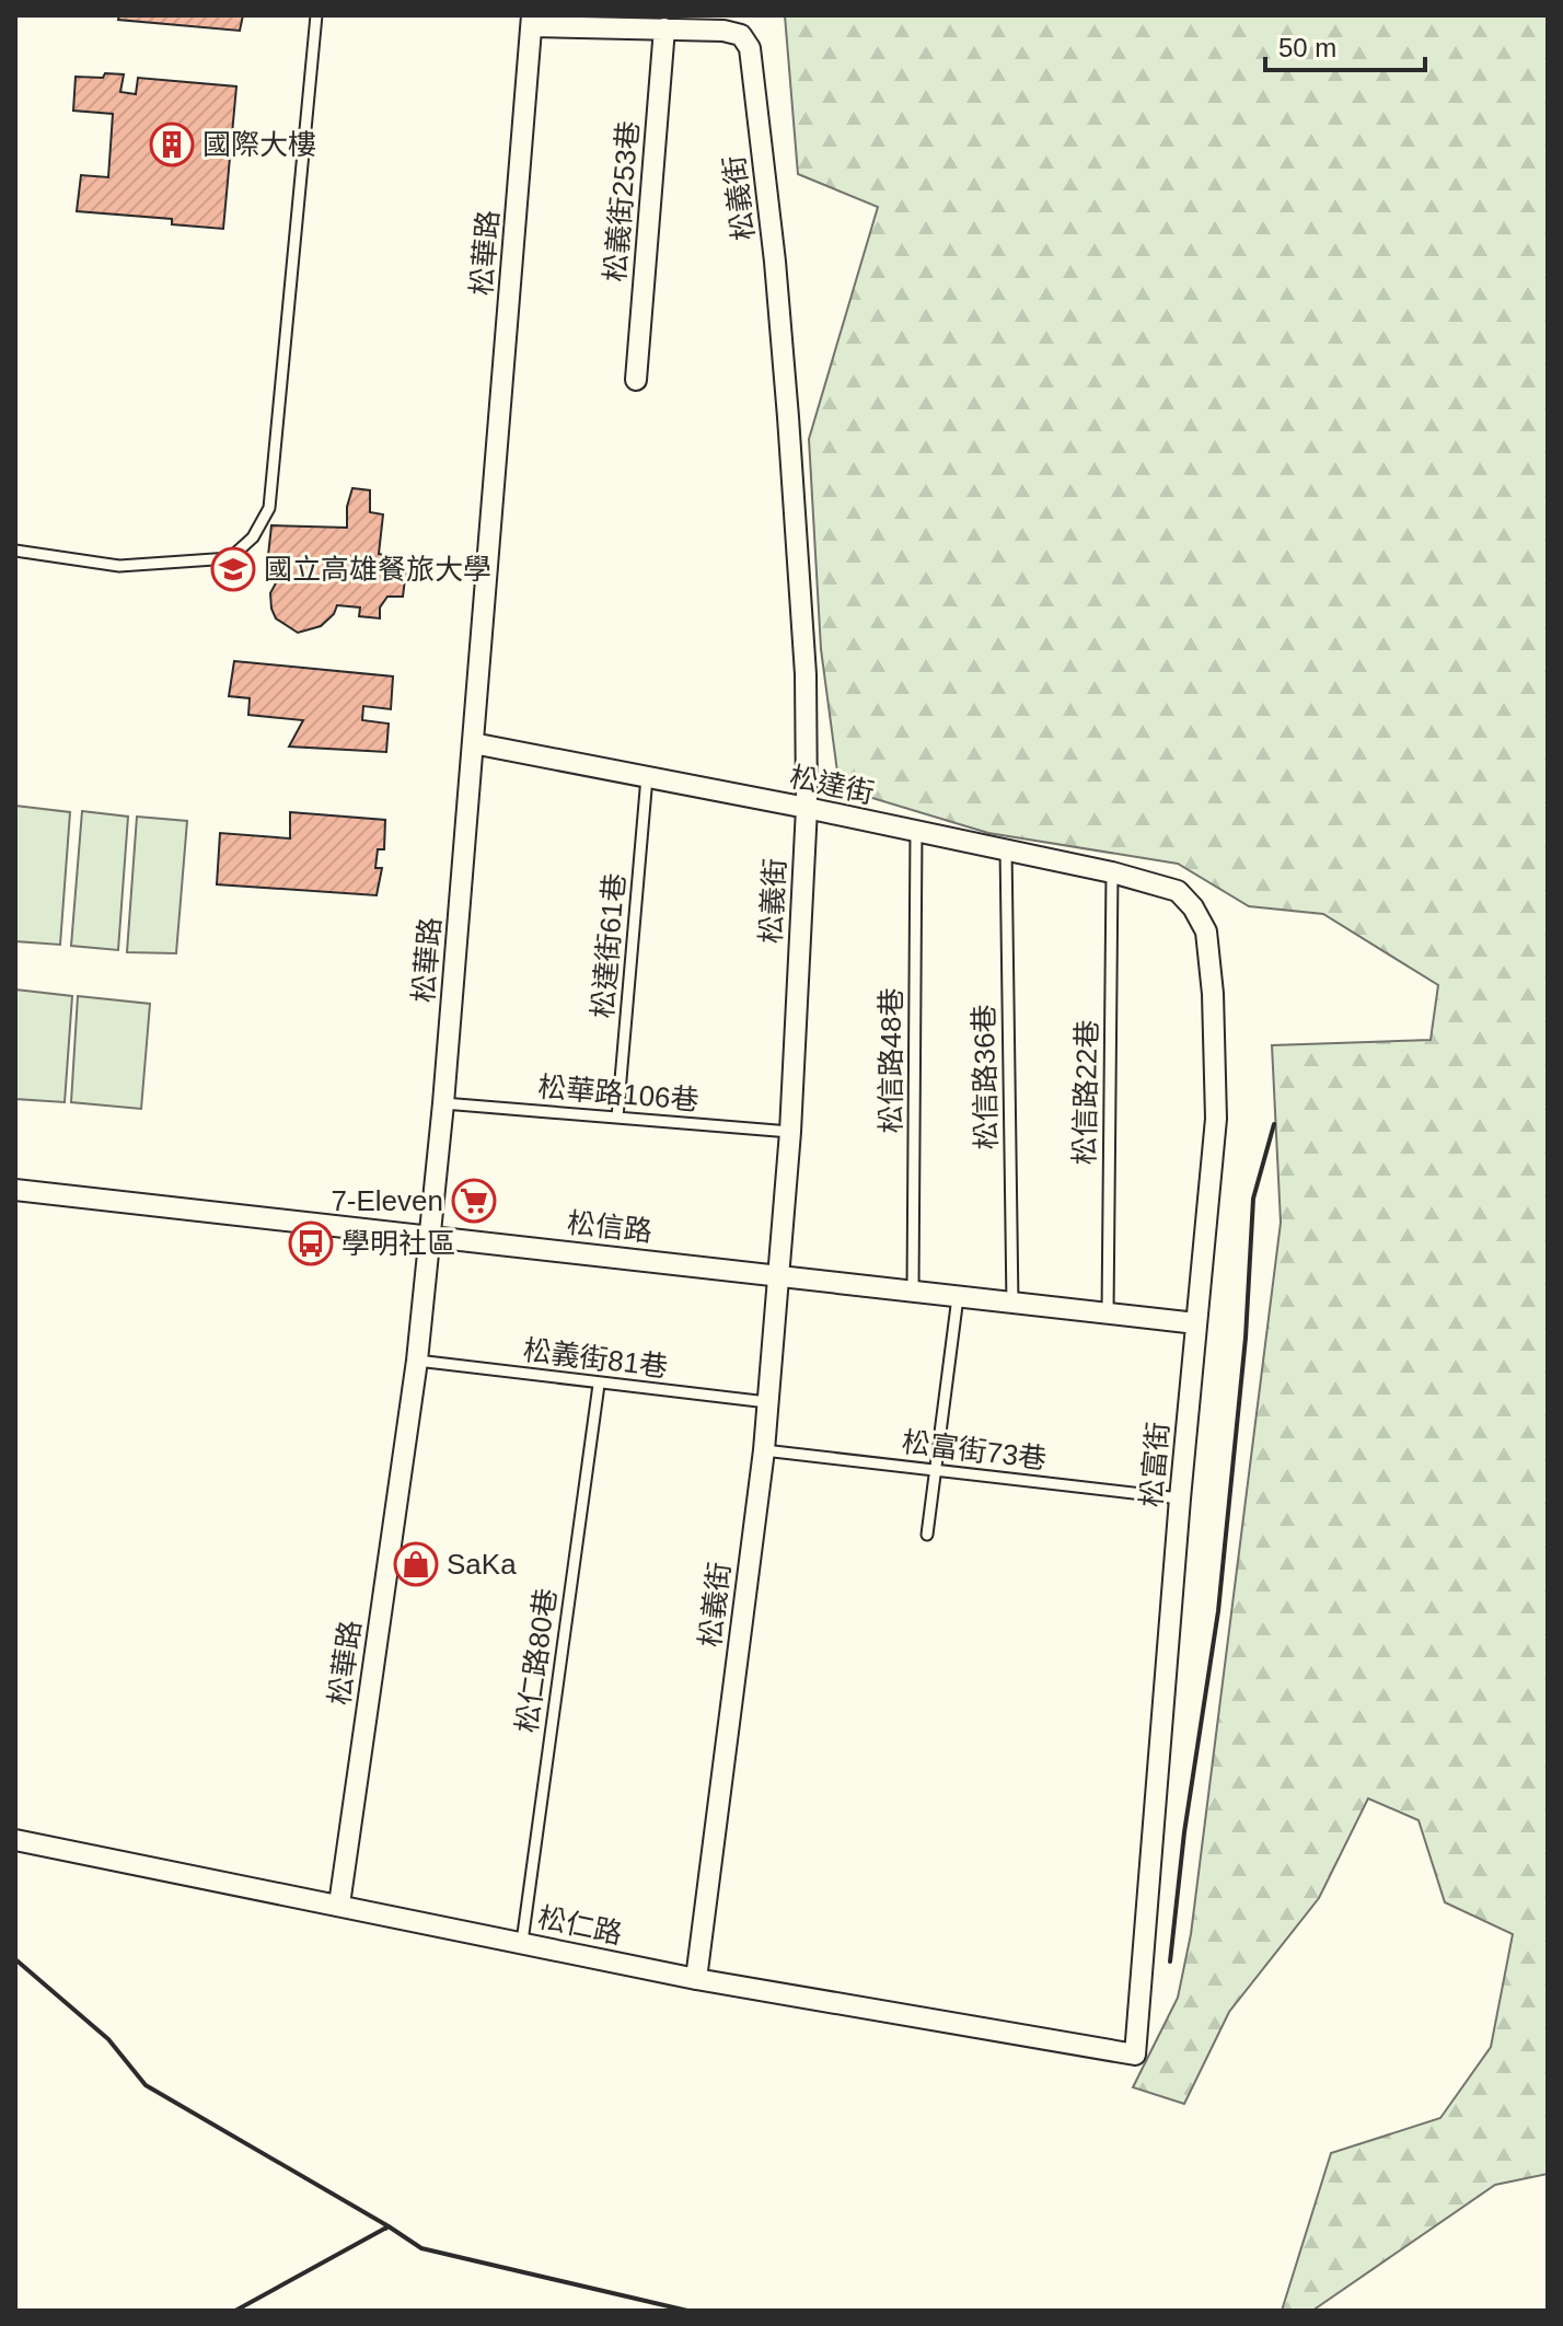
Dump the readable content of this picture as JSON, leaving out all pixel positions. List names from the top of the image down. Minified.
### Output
{"streets":{"street":["松義街","松義街253巷","松華路","松達街","松信路","松富街","松仁路"],"lane":["松達街61巷","松信路48巷","松信路36巷","松信路22巷","松華路106巷","松義街81巷","松富街73巷","松仁路80巷"]},"crossings":[["松義街","松義街253巷"],["松義街","松華路"],["松義街","松達街"],["松義街","松華路106巷"],["松義街","松信路"],["松義街","松義街81巷"],["松義街","松富街73巷"],["松義街","松仁路"],["松華路","松達街"],["松華路","松華路106巷"],["松華路","松信路"],["松華路","松義街81巷"],["松華路","松仁路"],["松達街","松達街61巷"],["松達街","松信路48巷"],["松達街","松信路36巷"],["松達街","松信路22巷"],["松達街","松富街"],["松達街61巷","松華路106巷"],["松信路48巷","松信路"],["松信路36巷","松信路"],["松信路22巷","松信路"],["松信路","松富街"],["松義街81巷","松仁路80巷"],["松富街73巷","松富街"],["松富街","松仁路"],["松仁路80巷","松仁路"]],"places":{"building":["國際大樓"],"school or university":["國立高雄餐旅大學"],"supermarket":["7-Eleven"],"bus stop":["學明社區"],"shop":["SaKa"]},"scale_bar":"50 m"}
